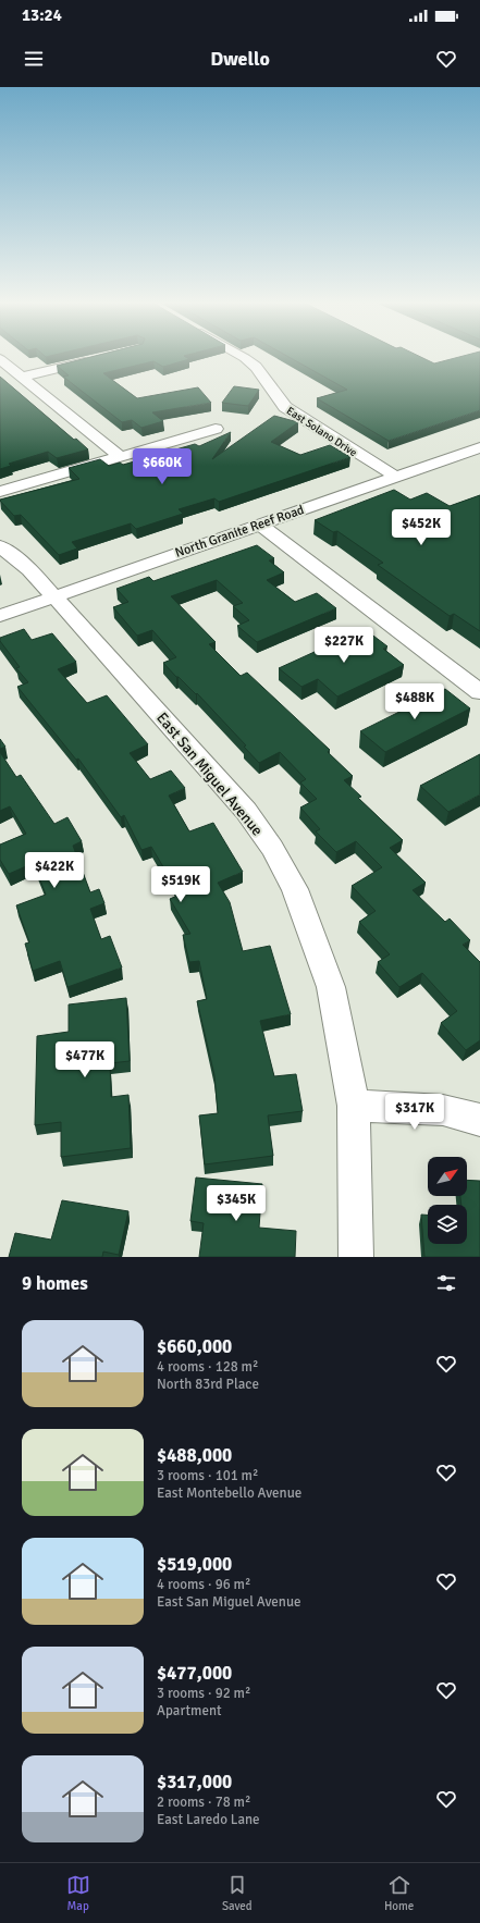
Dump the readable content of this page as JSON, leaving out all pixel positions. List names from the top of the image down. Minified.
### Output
{"streets":{"street":["East Solano Drive","North Granite Reef Road","East San Miguel Avenue"]},"crossings":[["East Solano Drive","North Granite Reef Road"],["North Granite Reef Road","East San Miguel Avenue"]],"north":"top right","page":{"status":"13:24","header":"Dwello","price":["$660K","$452K","$227K","$488K","$422K","$519K","$477K","$317K","$345K"],"heading":"9 homes","list":[{"name":"$660,000","note":"4 rooms · 128 m² · North 83rd Place"},{"name":"$488,000","note":"3 rooms · 101 m² · East Montebello Avenue"},{"name":"$519,000","note":"4 rooms · 96 m² · East San Miguel Avenue"},{"name":"$477,000","note":"3 rooms · 92 m² · Apartment"},{"name":"$317,000","note":"2 rooms · 78 m² · East Laredo Lane"}],"tabs":["Map","Saved","Home"]}}
